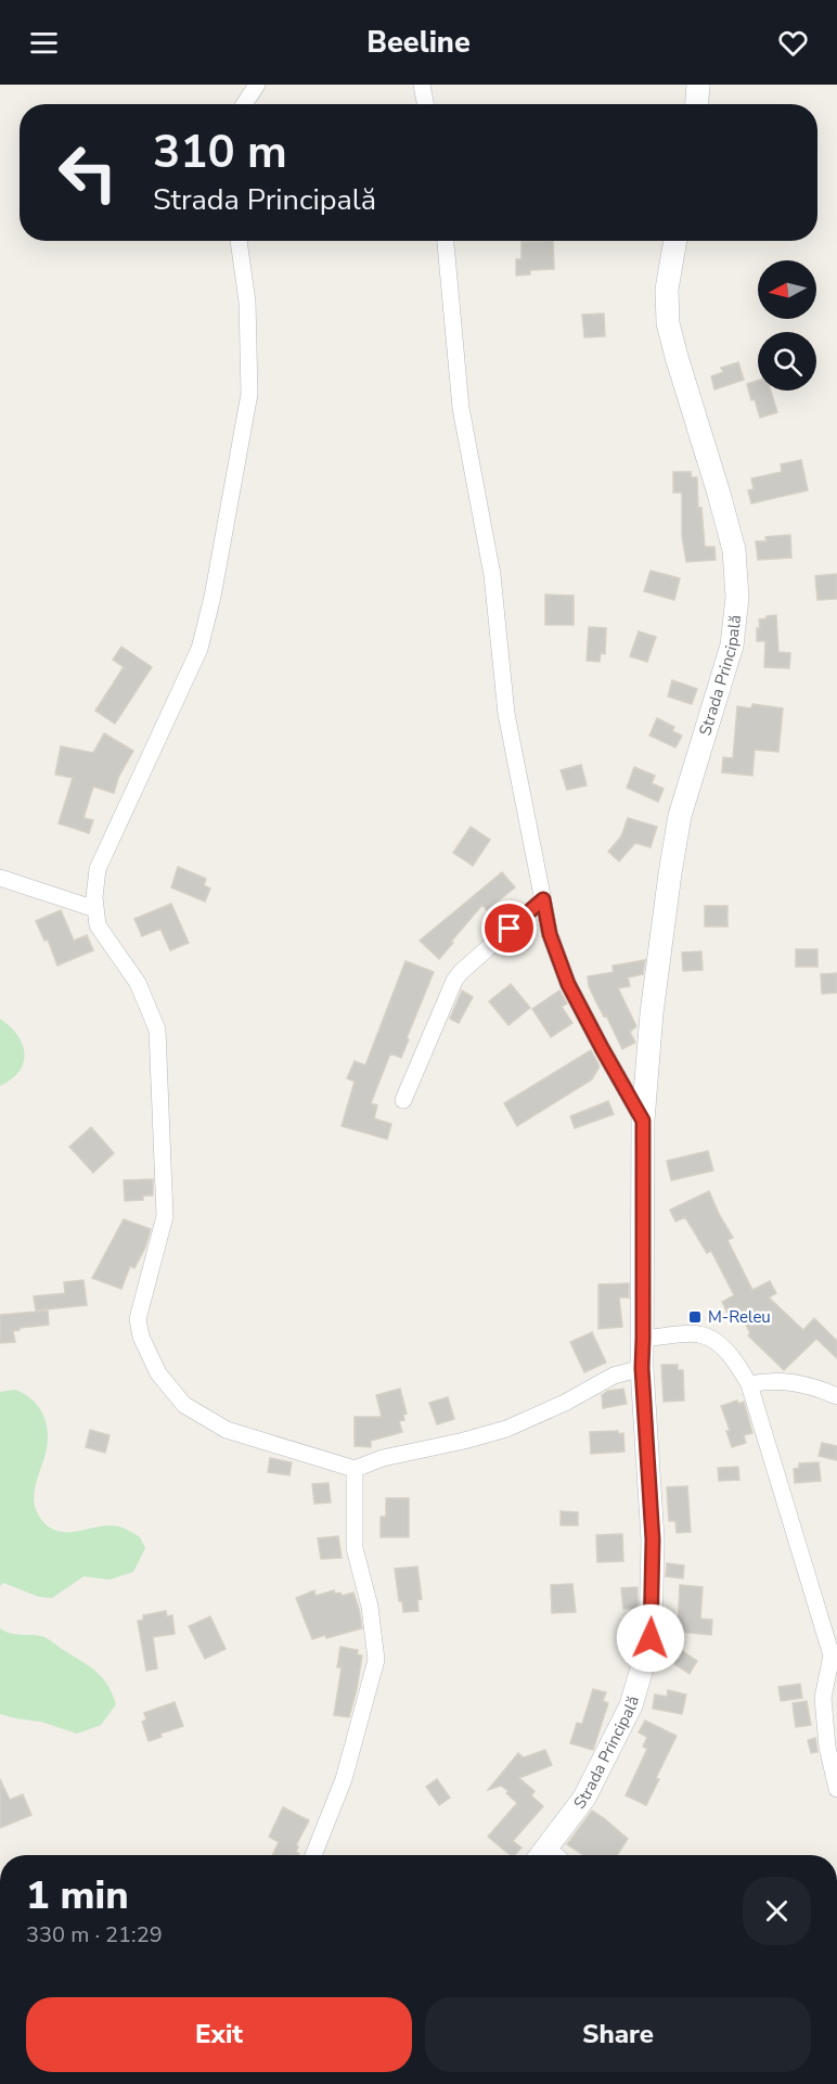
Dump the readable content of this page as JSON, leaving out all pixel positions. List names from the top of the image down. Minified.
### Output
{"streets":{"street":["Strada Principală"]},"places":{"transit":["M-Releu"]},"north":"left","page":{"header":"Beeline","turn":["310 m","Strada Principală"],"heading":["1 min","330 m · 21:29"],"buttons":["Exit","Share"]}}
